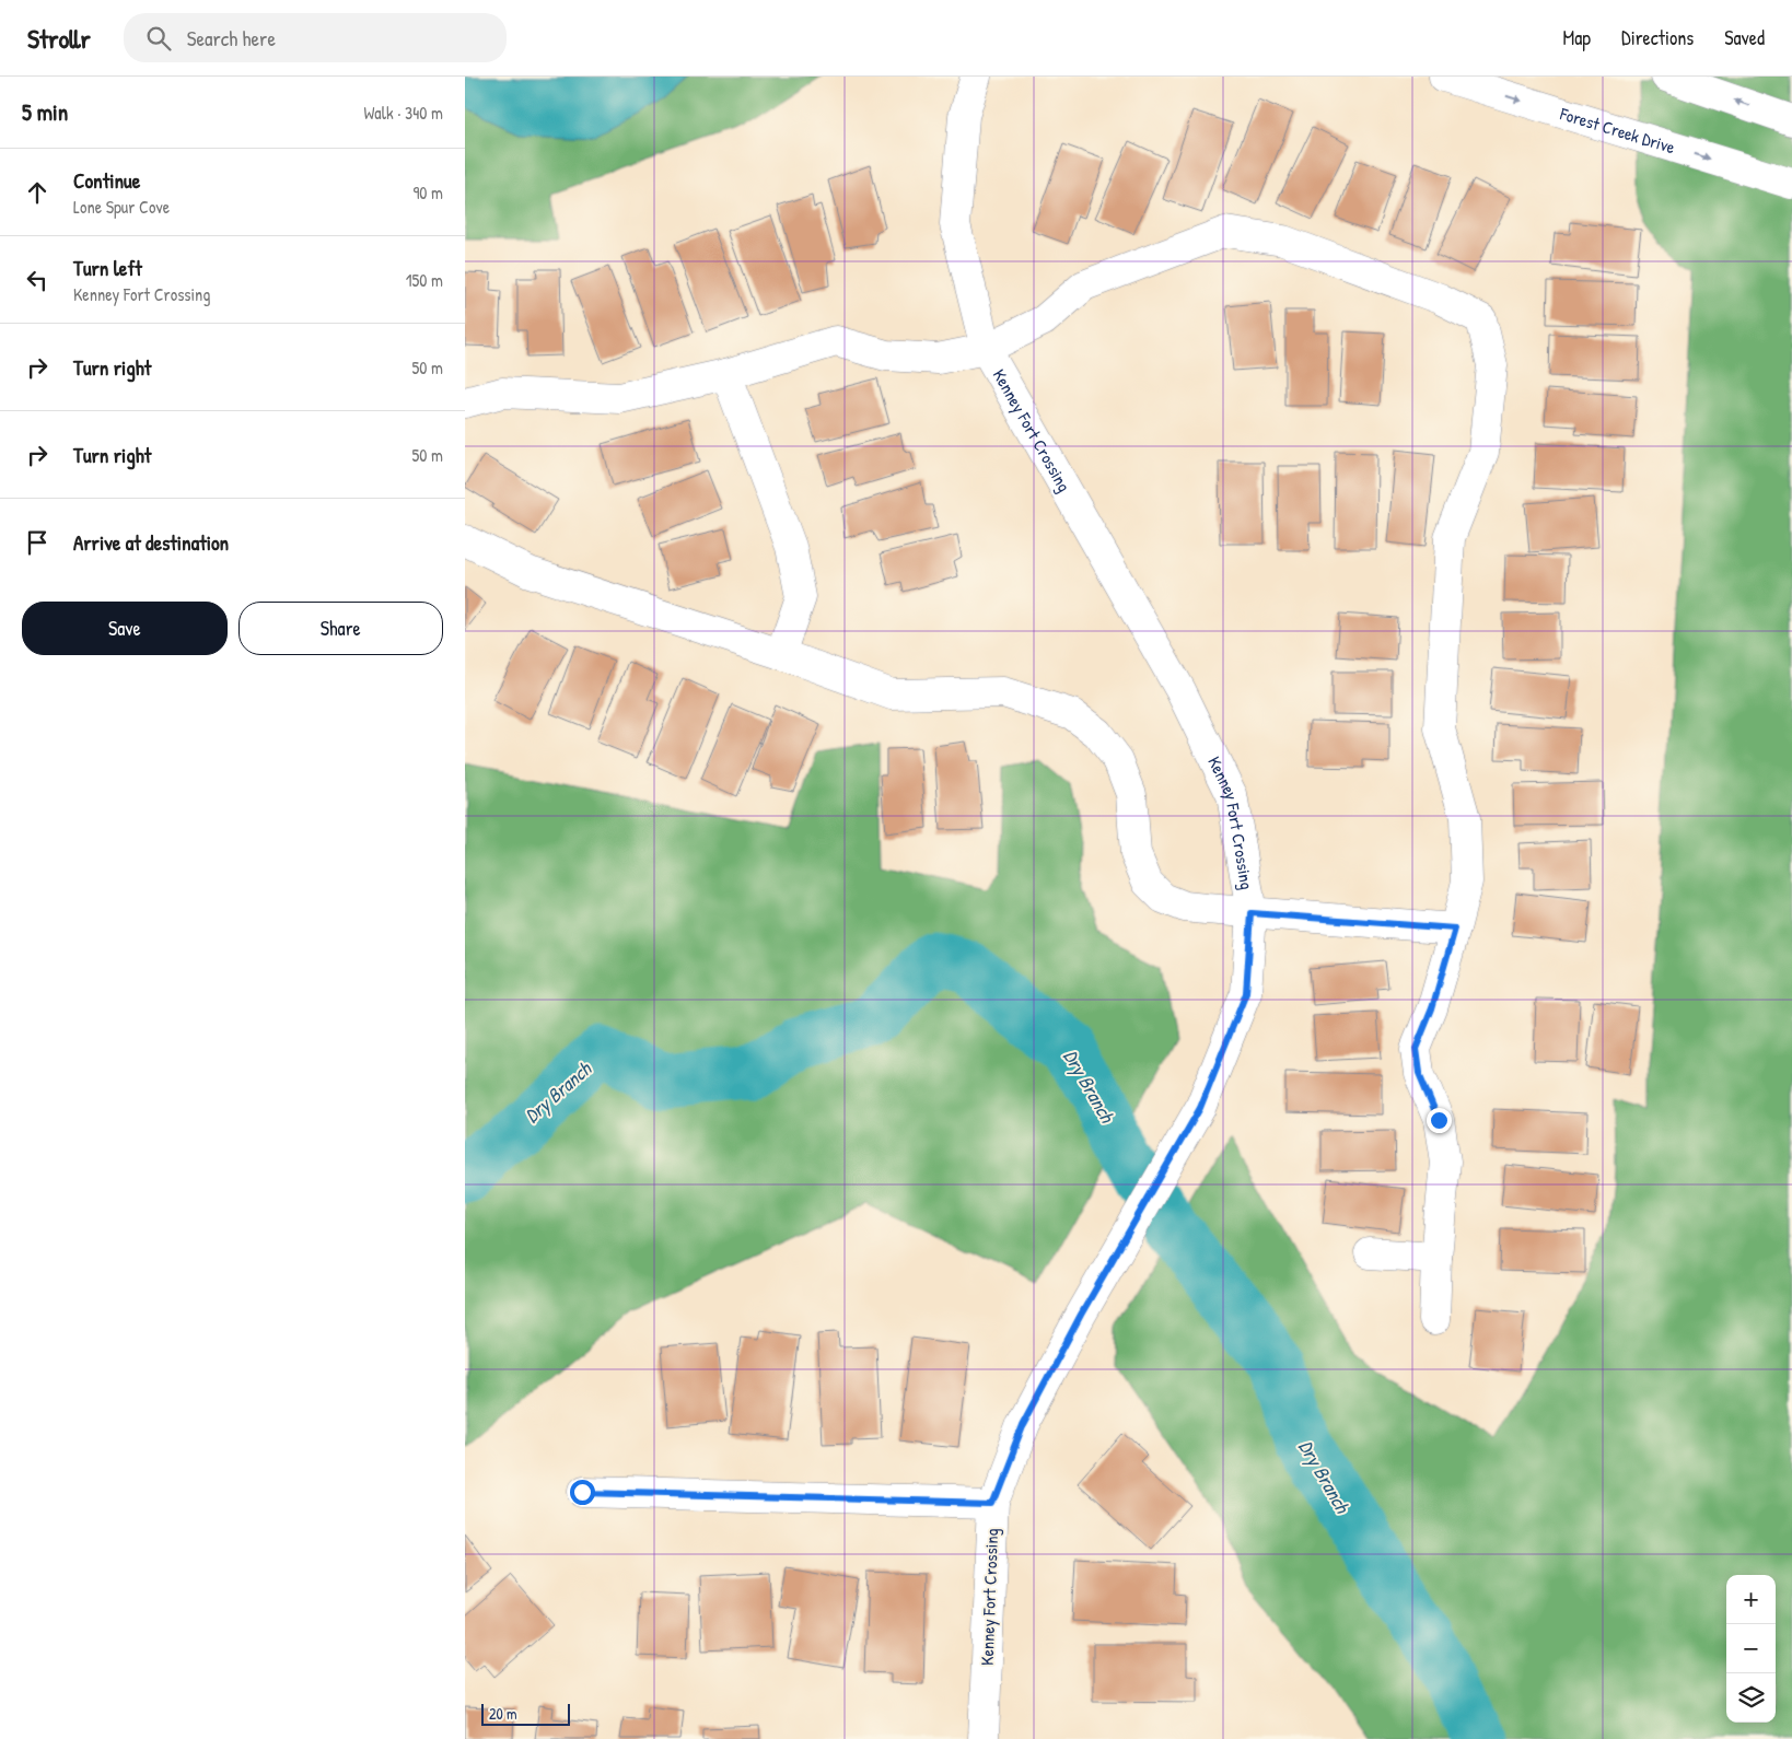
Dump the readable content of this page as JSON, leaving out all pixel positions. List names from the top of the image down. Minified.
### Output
{"streets":{"street":["Forest Creek Drive","Kenney Fort Crossing"]},"water":["Dry Branch"],"scale_bar":"20 m","page":{"header":"Strollr","search":"Search here","nav":["Map","Directions","Saved"],"heading":["5 min","Walk · 340 m"],"list":[["Continue","Lone Spur Cove","90 m"],["Turn left","Kenney Fort Crossing","150 m"],["Turn right","50 m"],["Turn right","50 m"],"Arrive at destination"],"buttons":["Save","Share"],"map_buttons":["+","−"],"scale":"20 m"}}
